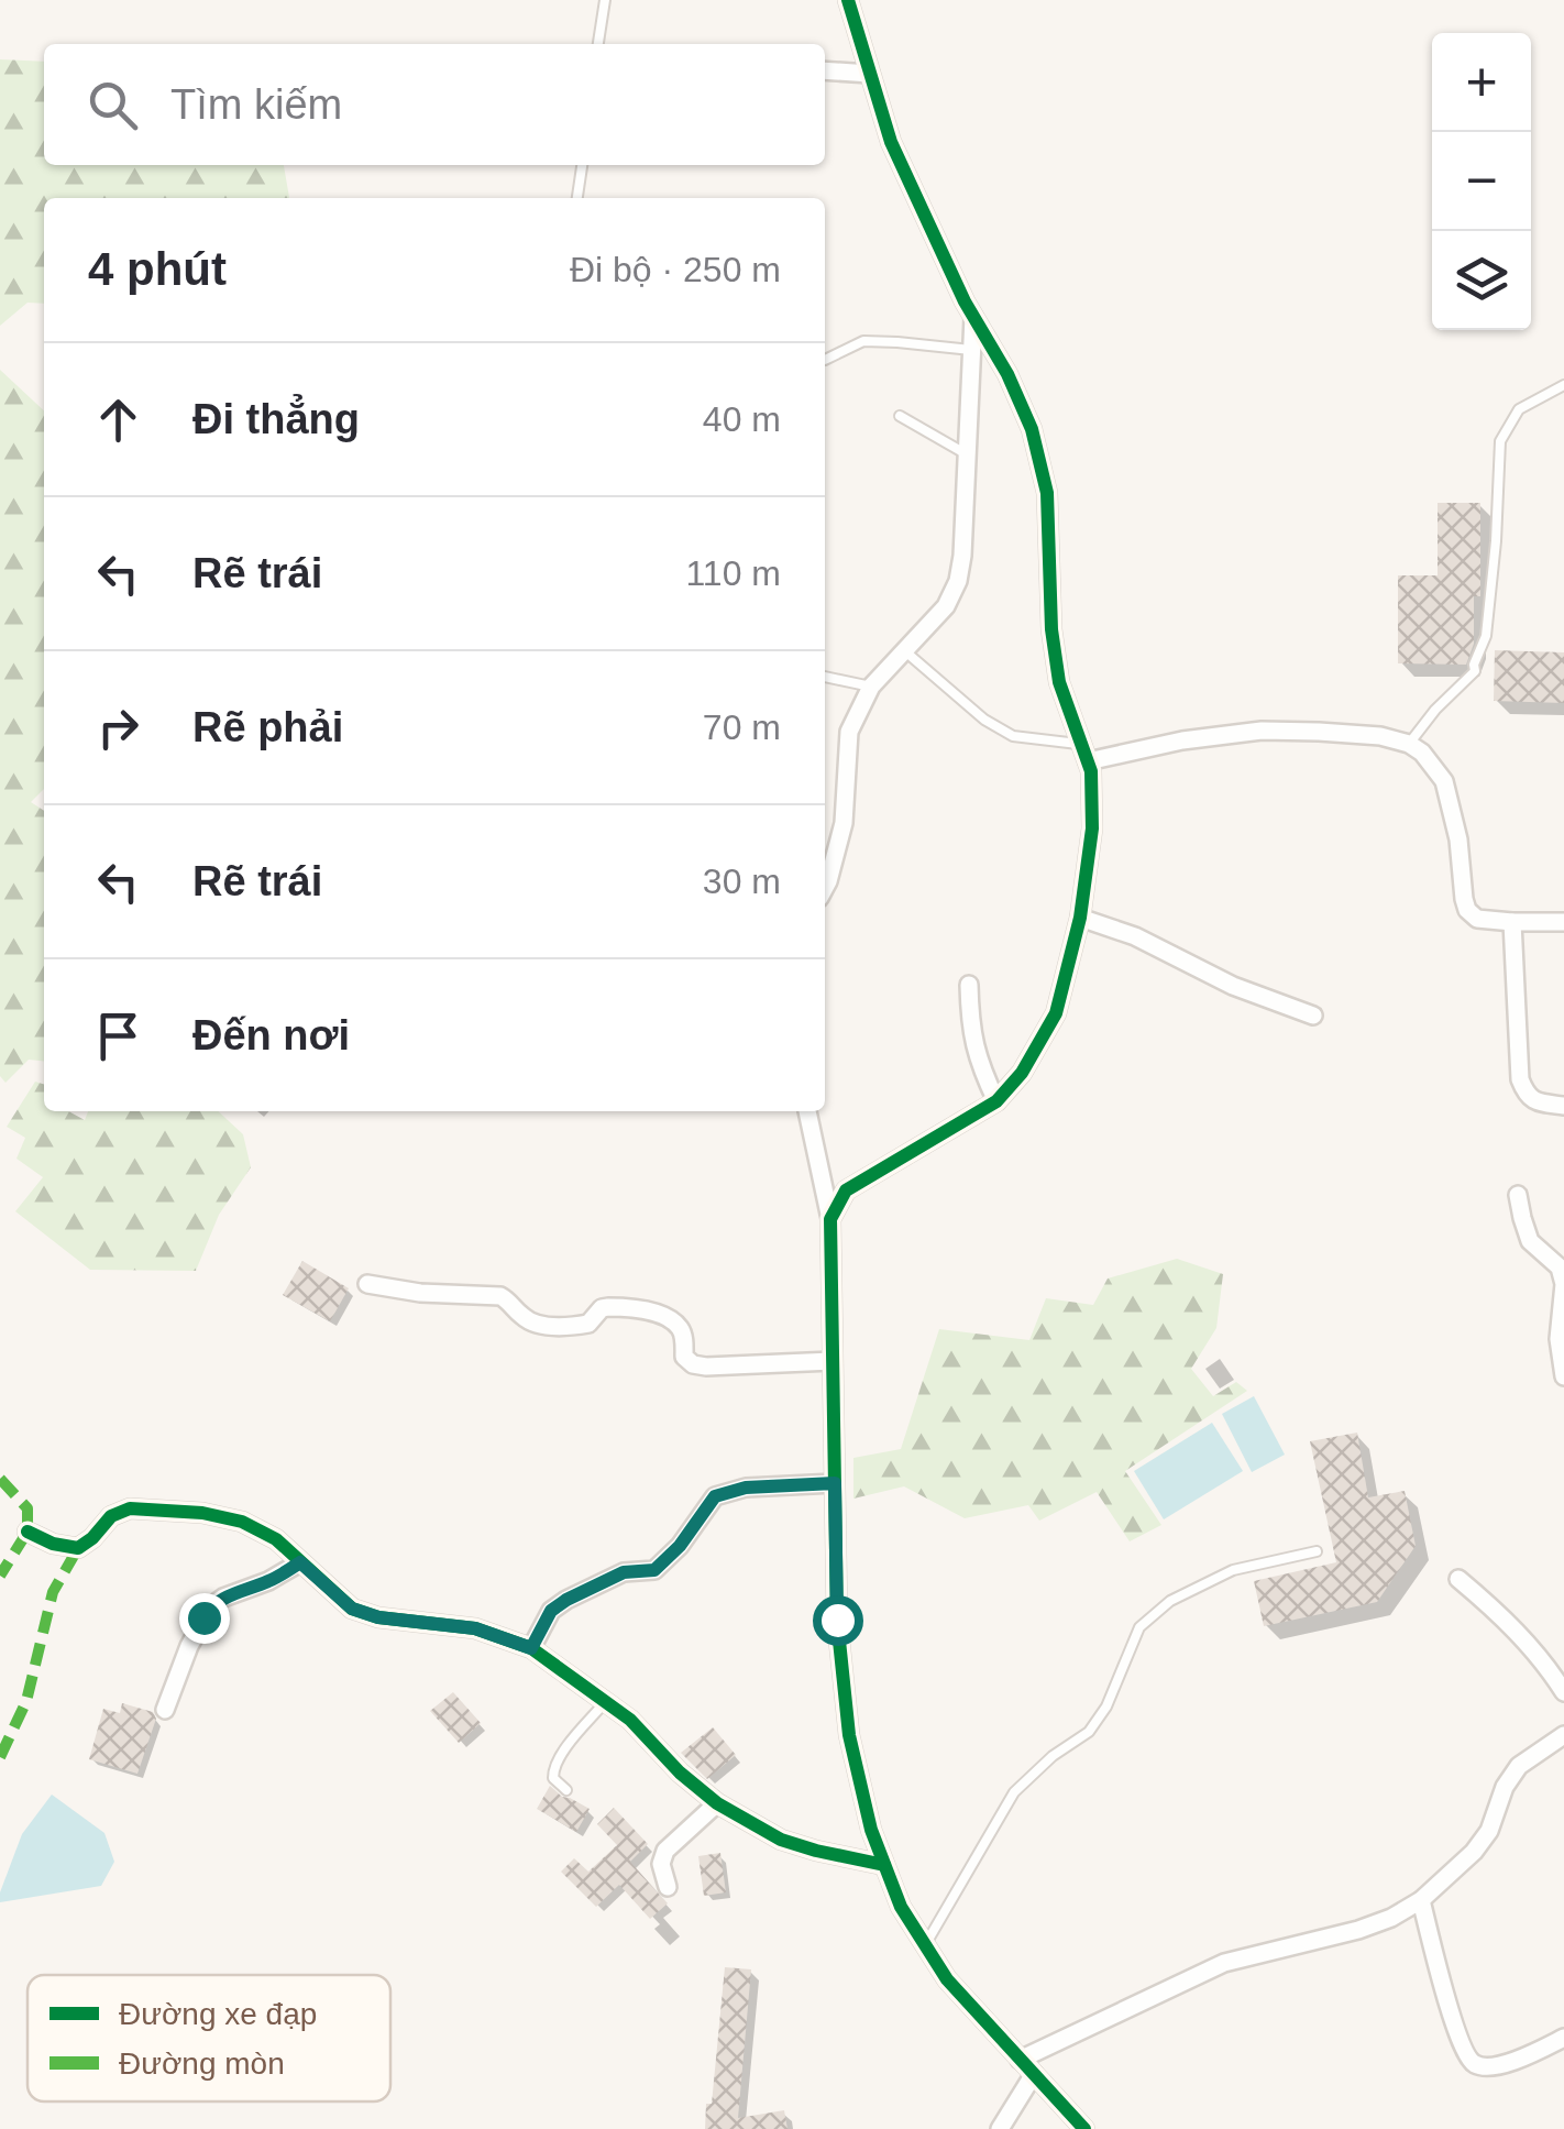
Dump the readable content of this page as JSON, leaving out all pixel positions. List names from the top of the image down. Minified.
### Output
{"legend":["Đường xe đạp","Đường mòn"],"page":{"map_buttons":["+","−"],"search":"Tìm kiếm","heading":["4 phút","Đi bộ · 250 m"],"list":[["Đi thẳng","40 m"],["Rẽ trái","110 m"],["Rẽ phải","70 m"],["Rẽ trái","30 m"],"Đến nơi"]}}
